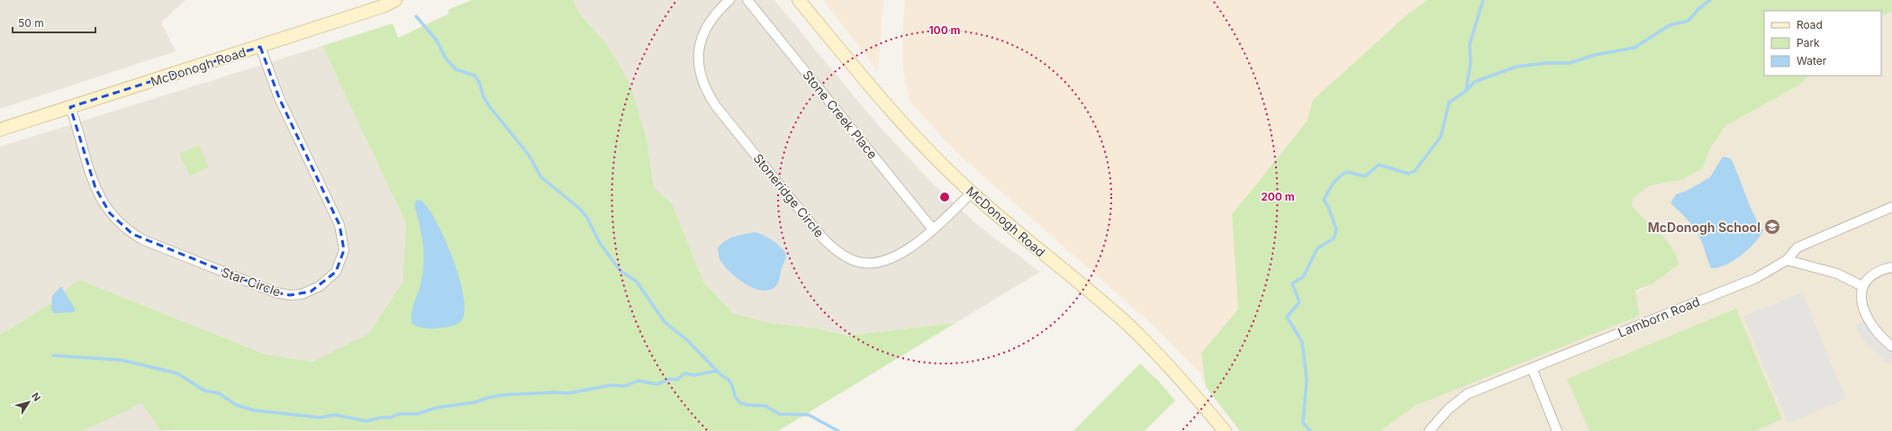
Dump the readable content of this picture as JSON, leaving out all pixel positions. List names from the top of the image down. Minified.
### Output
{"streets":{"main road":["McDonogh Road"],"street":["Stone Creek Place","Stoneridge Circle","Star Circle","Lamborn Road"]},"crossings":[["McDonogh Road","Stoneridge Circle"],["McDonogh Road","Star Circle"],["Stone Creek Place","Stoneridge Circle"]],"places":{"school or university":["McDonogh School"]},"legend":["Road","Park","Water"],"scale_bar":"50 m","north":"top right","rings":["100 m","200 m"]}
